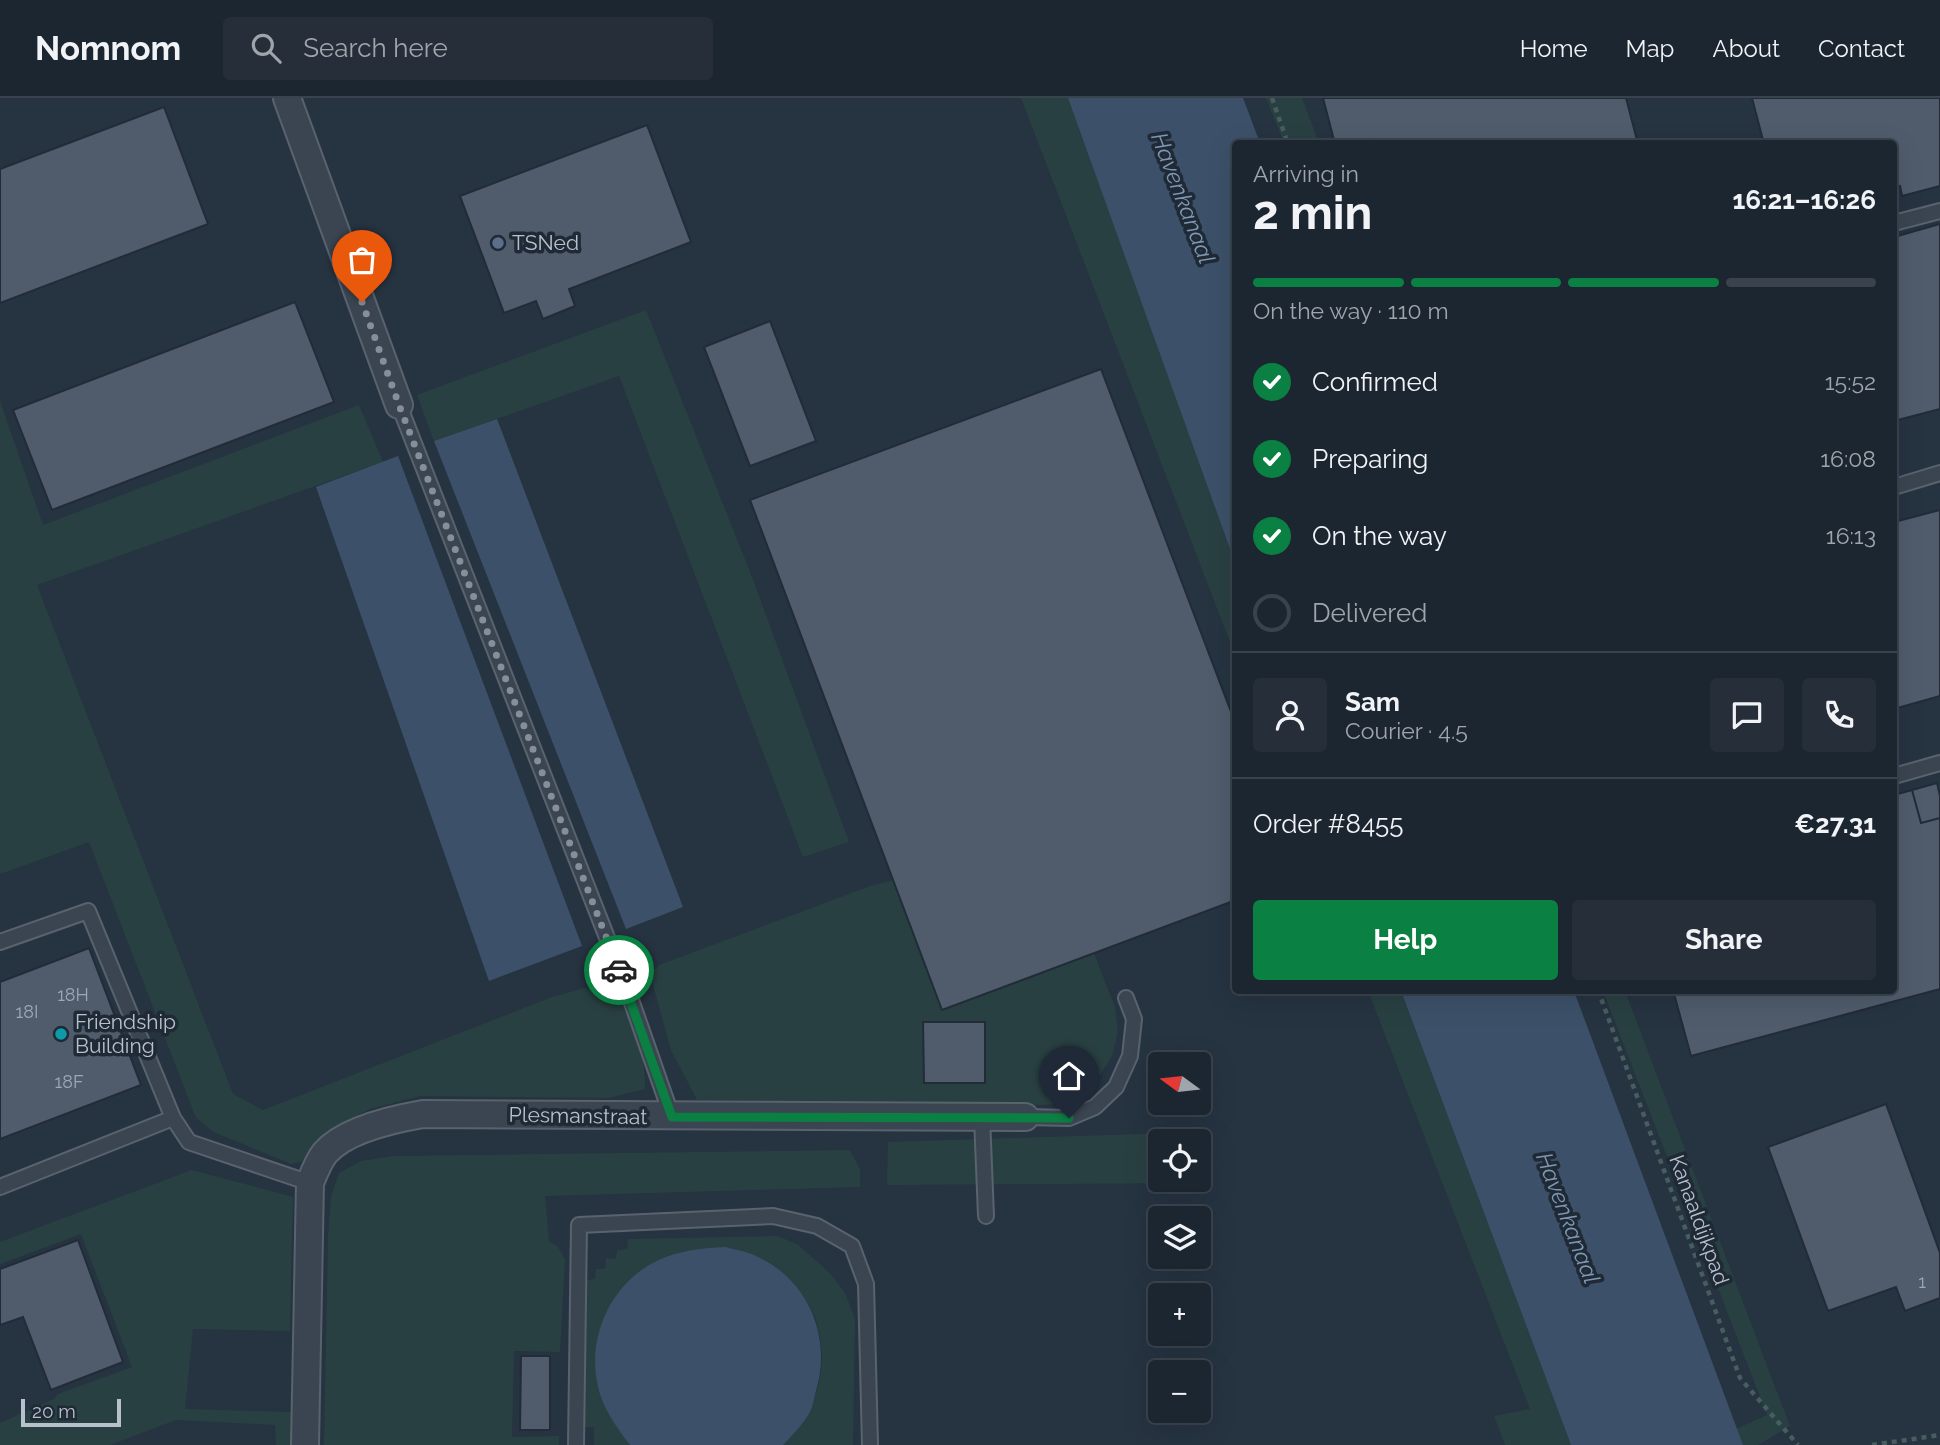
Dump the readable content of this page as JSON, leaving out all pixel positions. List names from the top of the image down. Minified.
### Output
{"streets":{"street":["Plesmanstraat"],"path":["Kanaaldijkpad"]},"water":["Havenkanaal"],"places":["TSNed","Friendship Building"],"house_numbers":["18H","18I","18F","1"],"scale_bar":"20 m","north":"left","page":{"header":"Nomnom","search":"Search here","nav":["Home","Map","About","Contact"],"heading":["2 min","Arriving in","16:21–16:26"],"panel":["Sam","Courier · 4.5","Order #8455","€27.31"],"bar":"On the way · 110 m","list":[["Confirmed","15:52"],["Preparing","16:08"],["On the way","16:13"],"Delivered"],"buttons":["Help","Share"],"map_buttons":["+","−"],"scale":"20 m"}}
